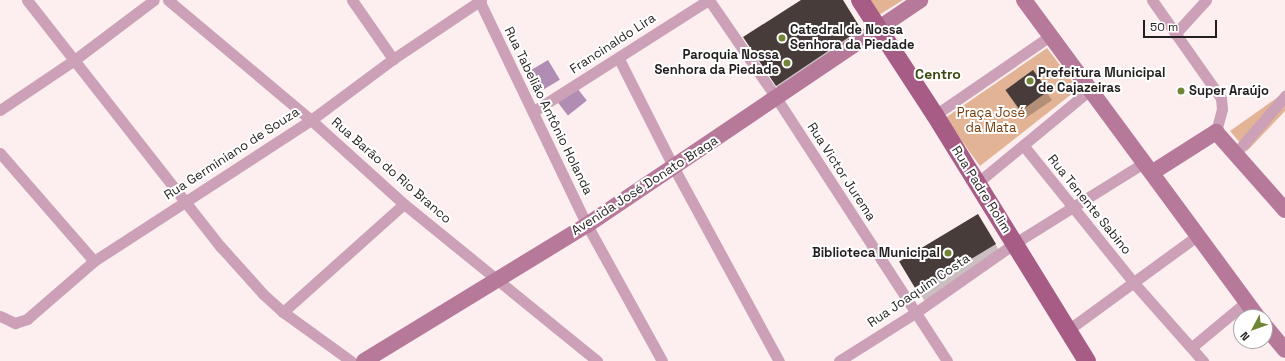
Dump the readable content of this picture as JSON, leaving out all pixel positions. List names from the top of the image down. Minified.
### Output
{"streets":{"main road":["Avenida José Donato Braga","Rua Padre Rolim"],"street":["Francinaldo Lira","Rua Tabelião Antônio Holanda","Rua Germiniano de Souza","Rua Barāo do Rio Branco","Rua Victor Jurema","Rua Tenente Sabino","Rua Joaquim Costa"]},"crossings":[["Francinaldo Lira","Rua Tabelião Antônio Holanda"],["Francinaldo Lira","Rua Victor Jurema"],["Rua Tabelião Antônio Holanda","Rua Germiniano de Souza"],["Rua Tabelião Antônio Holanda","Avenida José Donato Braga"],["Rua Germiniano de Souza","Rua Barāo do Rio Branco"],["Rua Barāo do Rio Branco","Avenida José Donato Braga"],["Rua Victor Jurema","Avenida José Donato Braga"],["Rua Victor Jurema","Rua Joaquim Costa"],["Avenida José Donato Braga","Rua Padre Rolim"],["Rua Padre Rolim","Rua Joaquim Costa"],["Rua Tenente Sabino","Rua Joaquim Costa"]],"districts":["Centro"],"parks":["Praça José da Mata"],"places":["Catedral de Nossa Senhora da Piedade","Paroquia Nossa Senhora da Piedade","Prefeitura Municipal de Cajazeiras","Super Araújo","Biblioteca Municipal"],"scale_bar":"50 m","north":"bottom left"}
